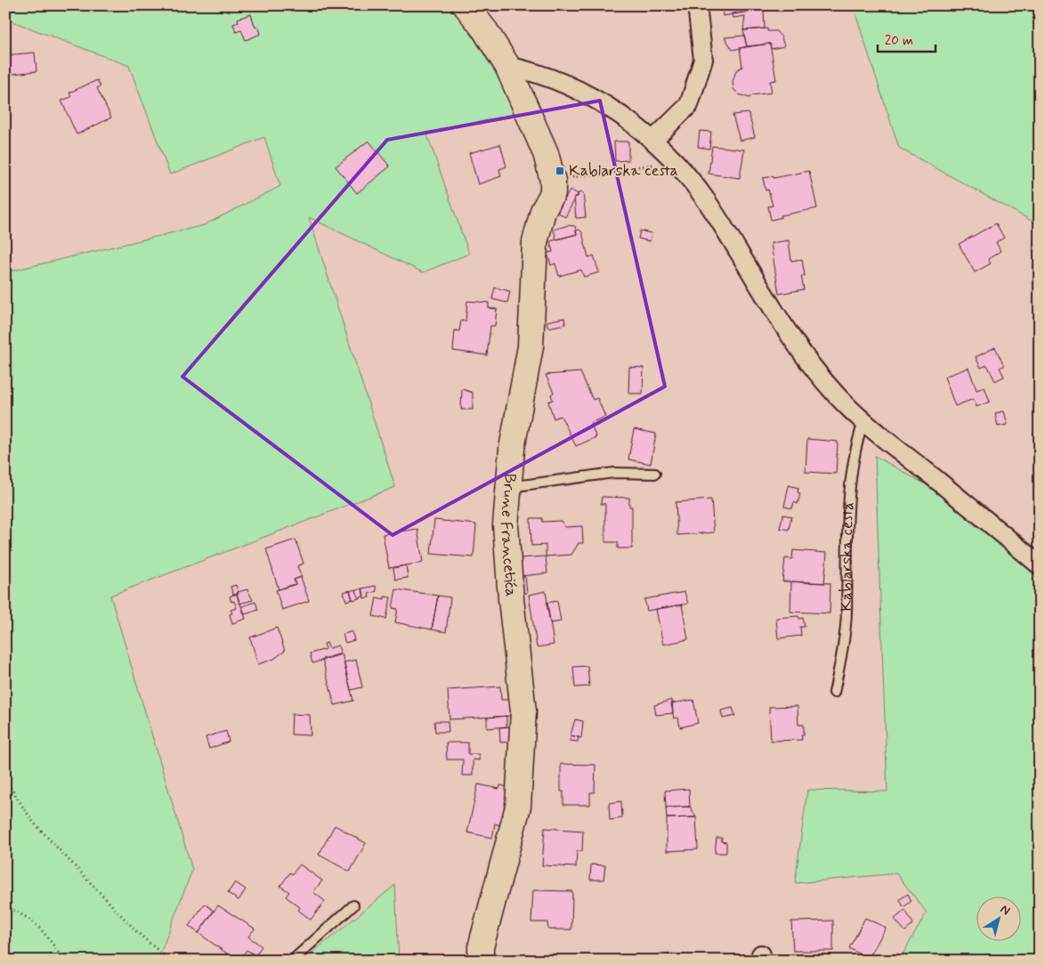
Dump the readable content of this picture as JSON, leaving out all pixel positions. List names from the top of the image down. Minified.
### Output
{"streets":{"street":["Brune Francetića"],"lane":["Kablarska cesta"]},"places":{"transit":["Kablarska cesta"]},"scale_bar":"20 m","north":"top right"}
